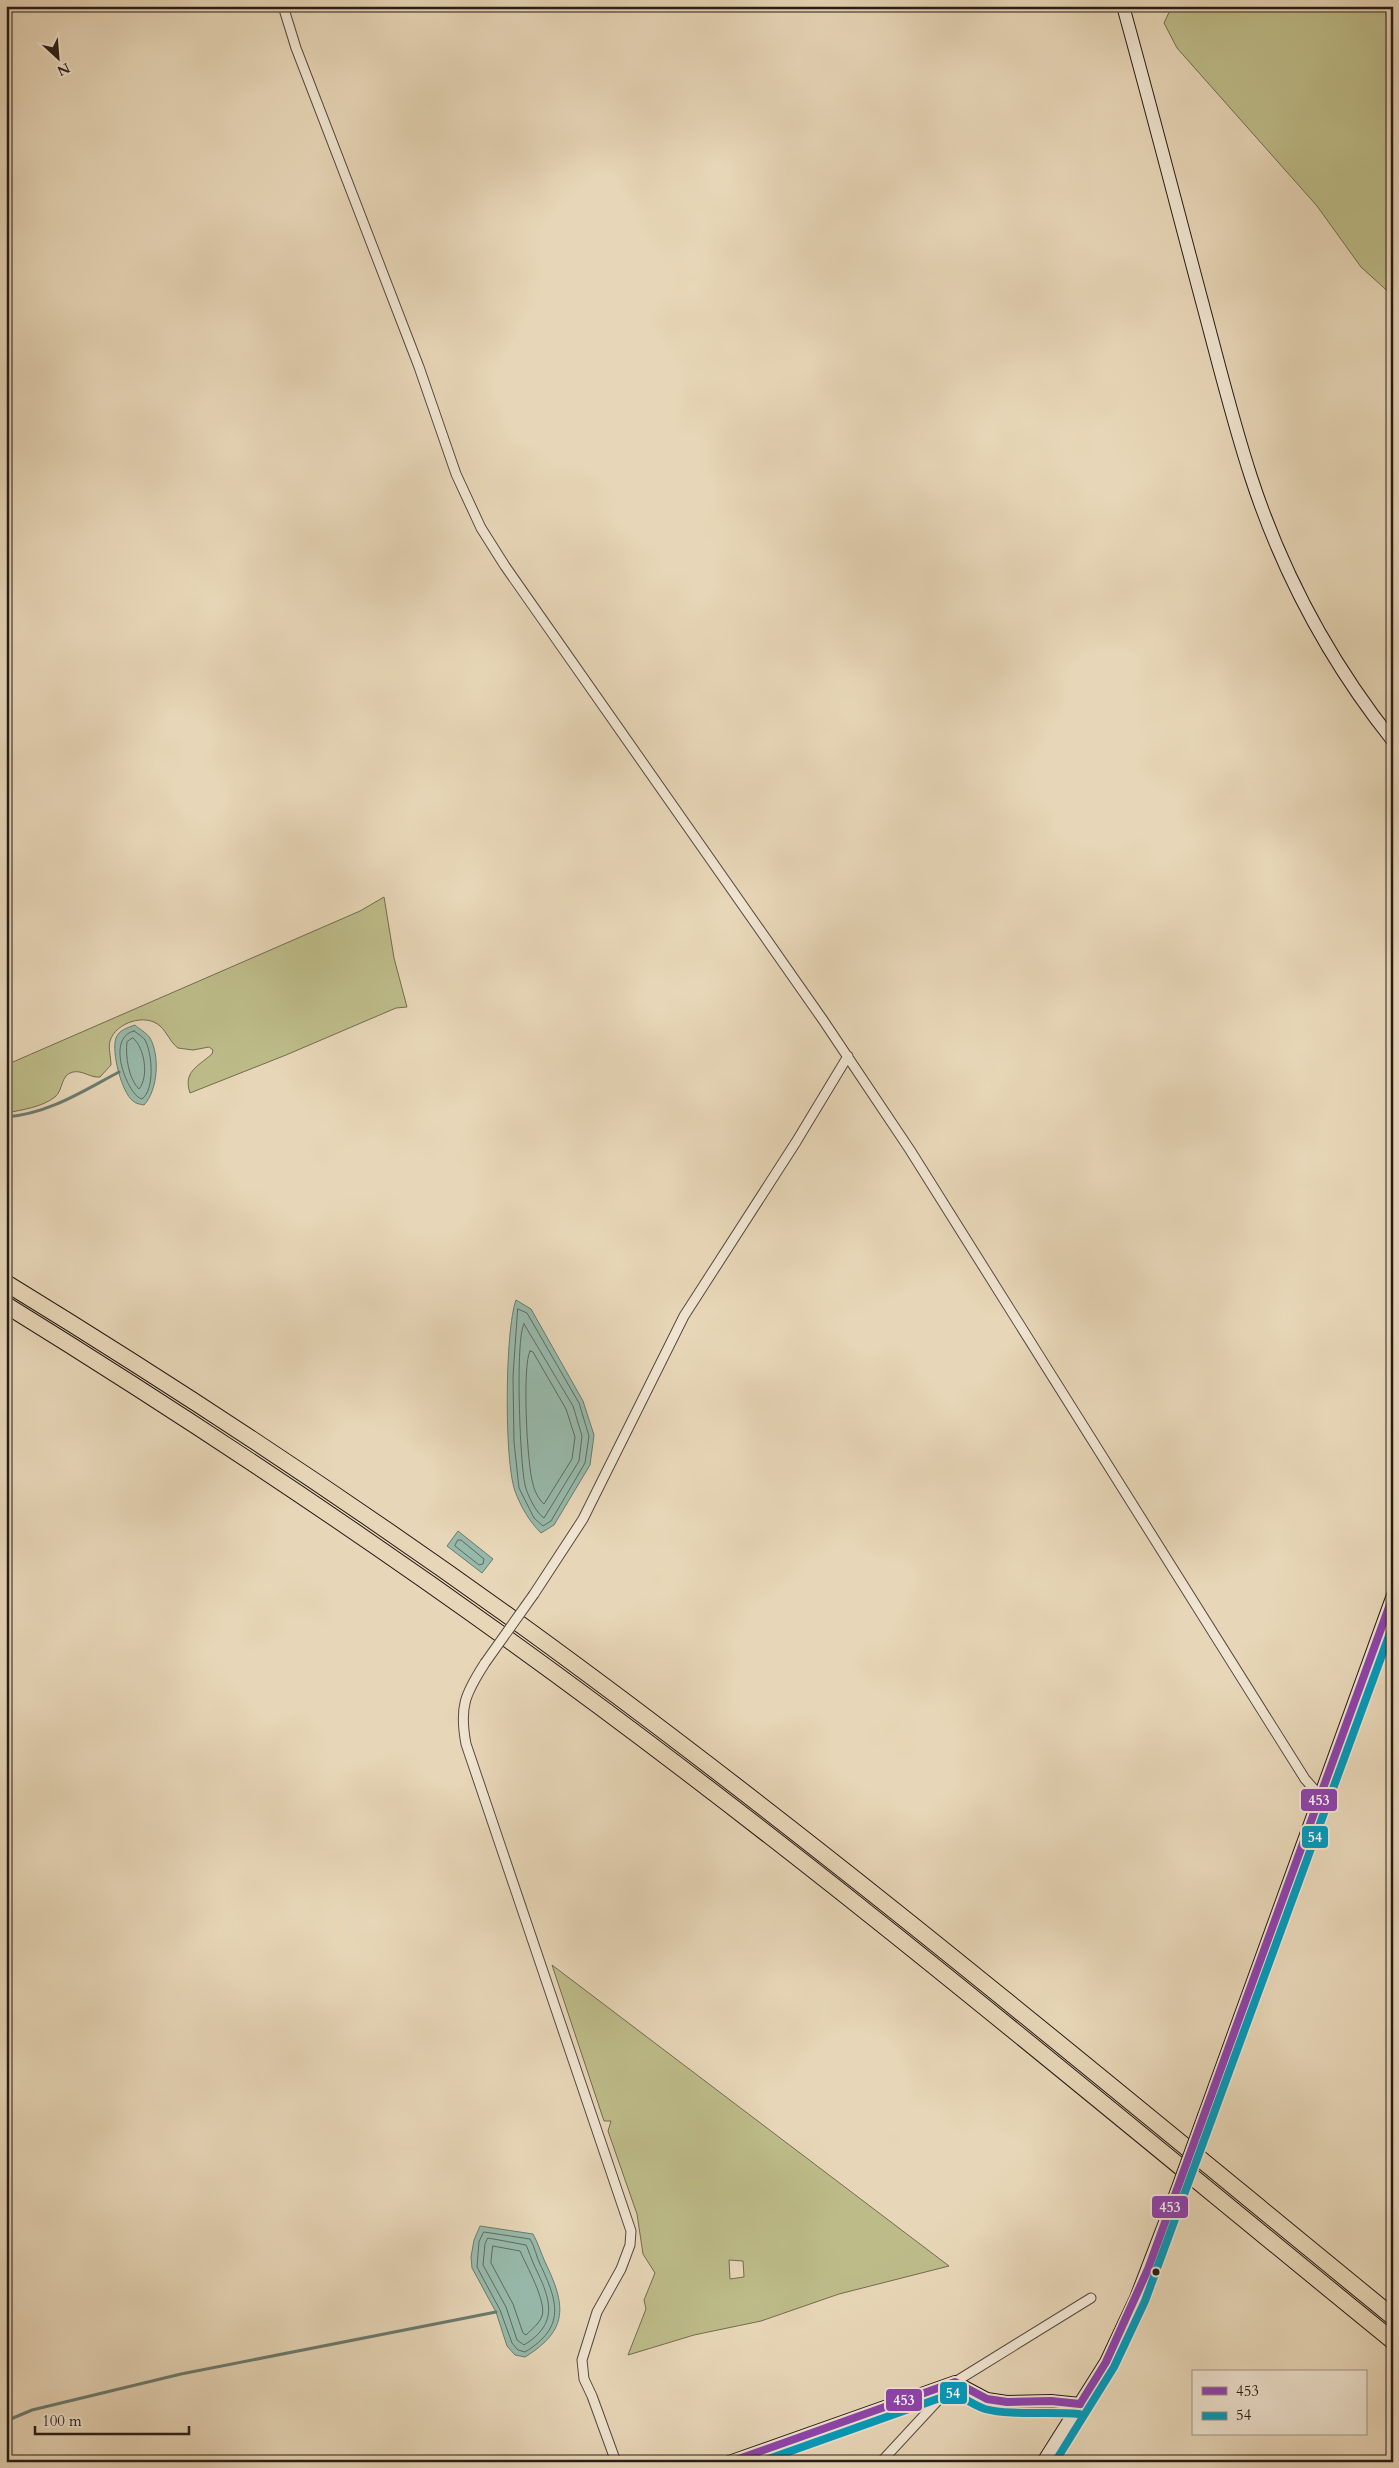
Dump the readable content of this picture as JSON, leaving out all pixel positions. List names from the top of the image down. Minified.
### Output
{"lines":["transit line 453","transit line 54"],"legend":["453","54"],"scale_bar":"100 m","north":"bottom right"}
